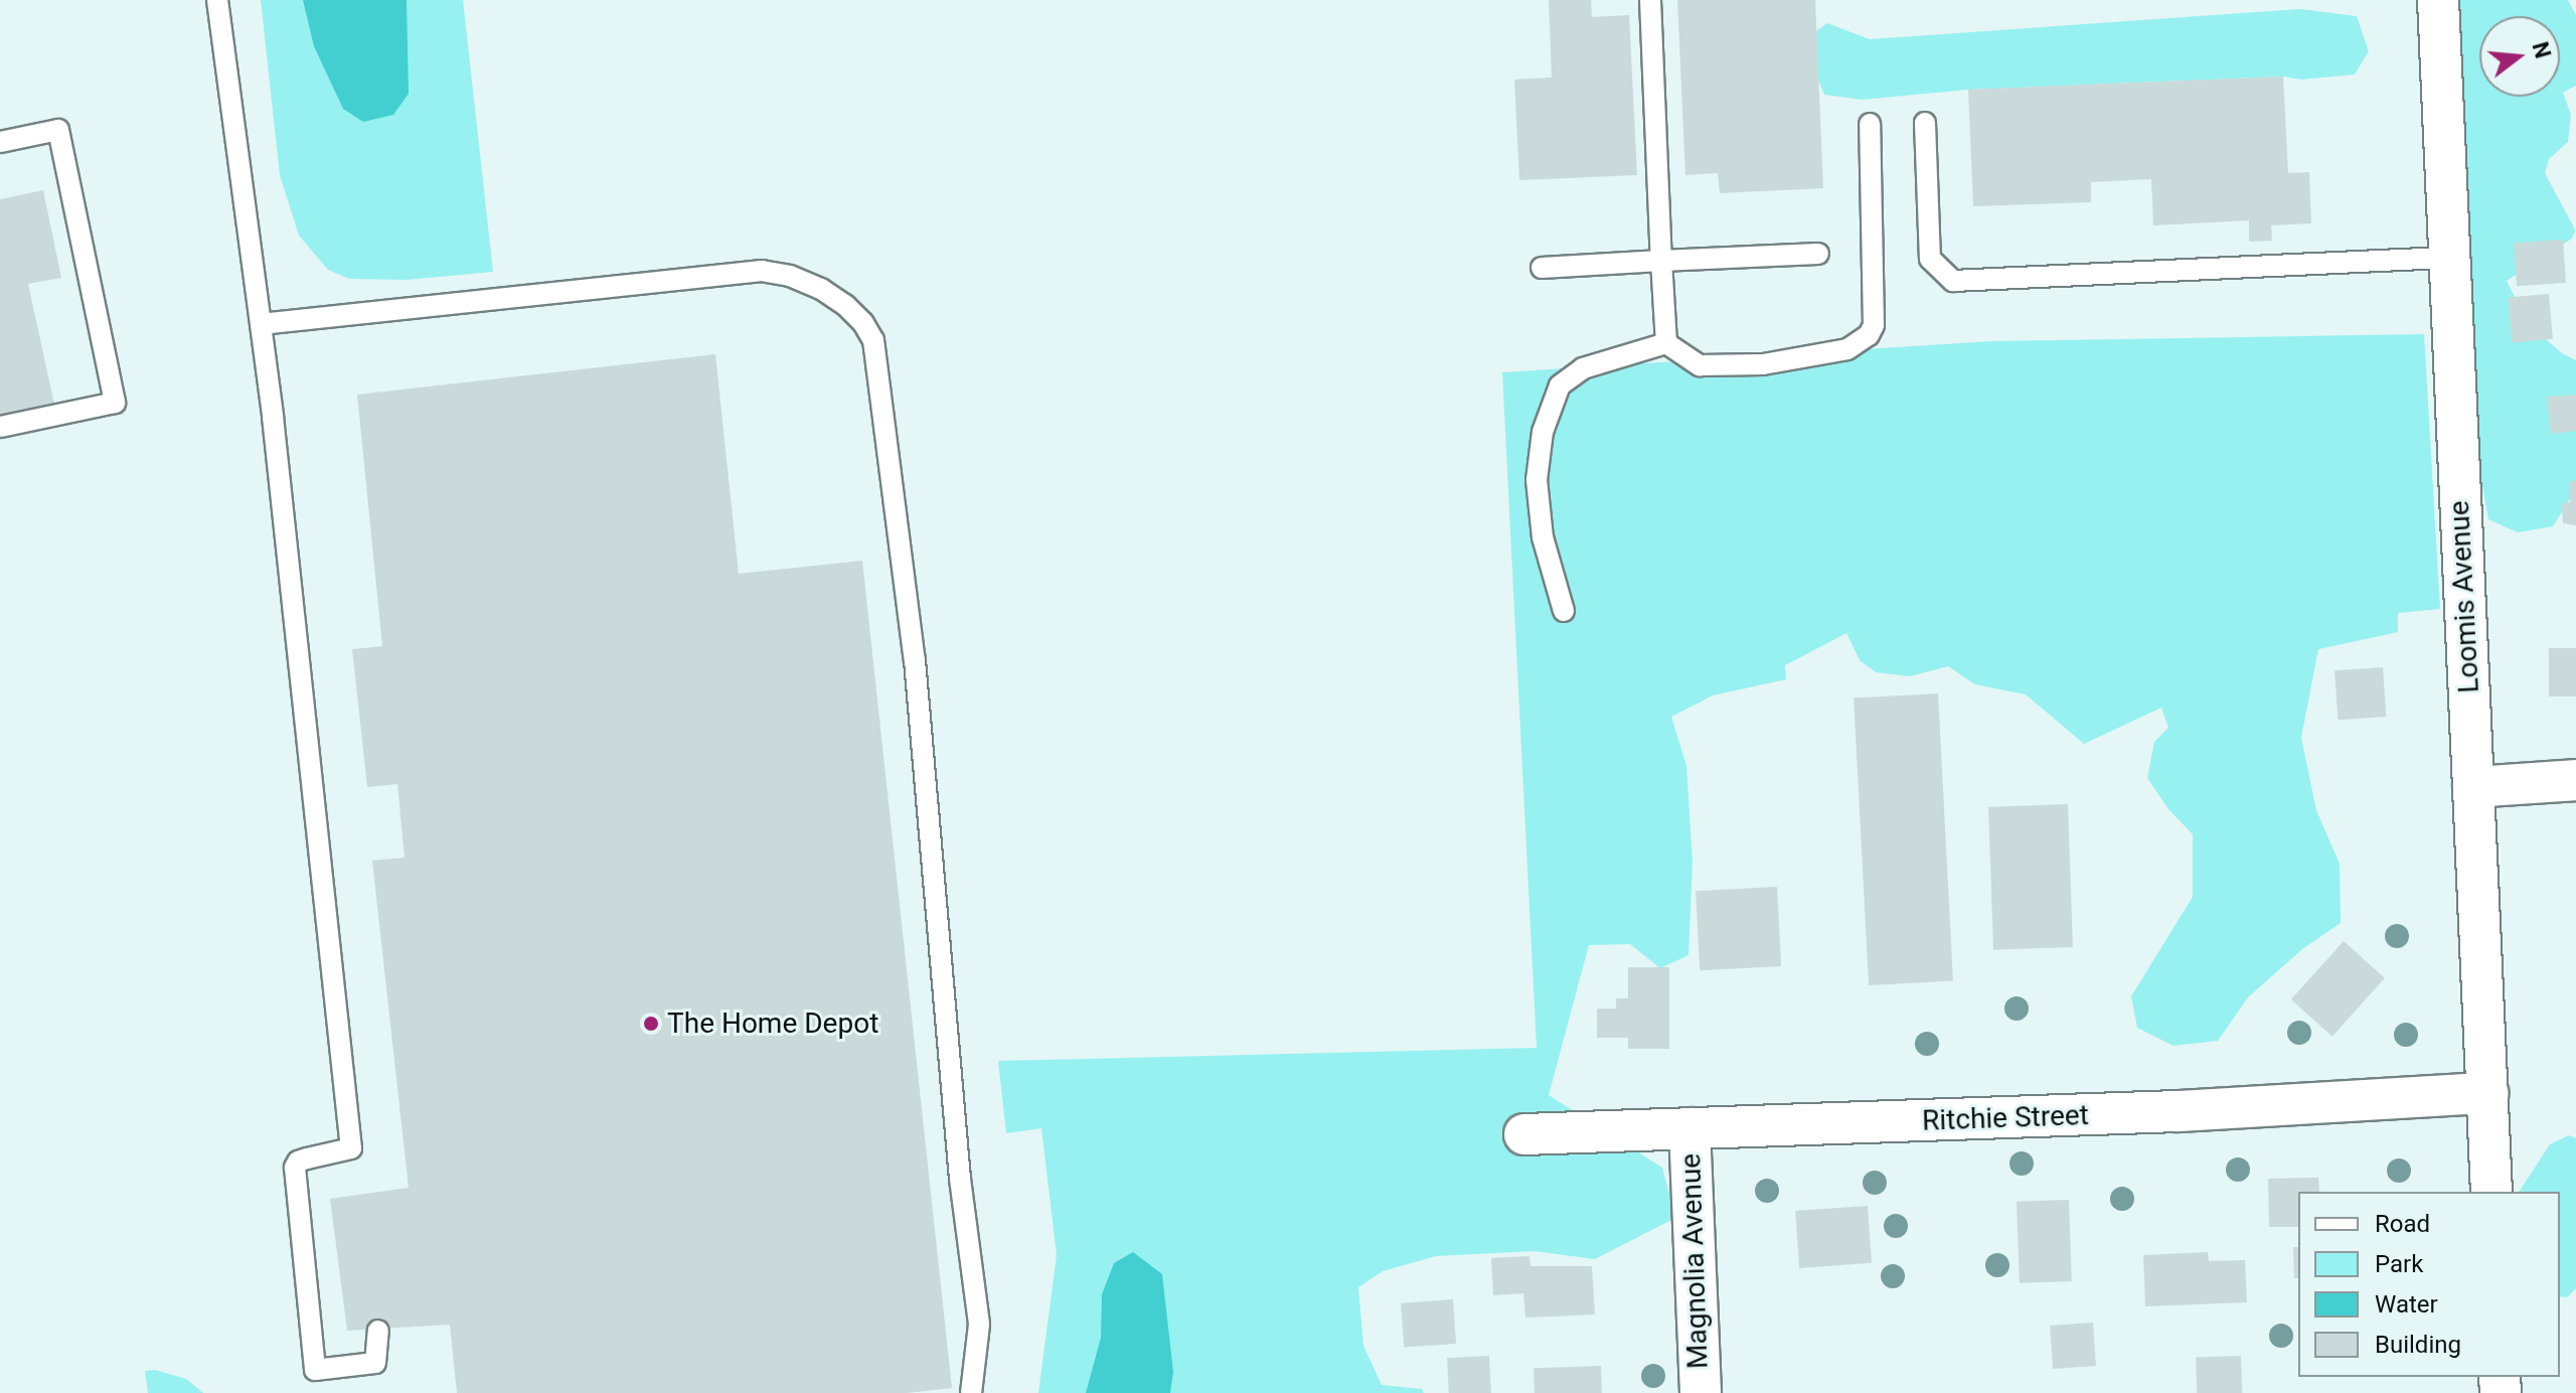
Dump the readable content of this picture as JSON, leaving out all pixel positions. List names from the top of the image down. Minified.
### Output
{"streets":{"street":["Loomis Avenue","Ritchie Street","Magnolia Avenue"]},"crossings":[["Loomis Avenue","Ritchie Street"],["Ritchie Street","Magnolia Avenue"]],"places":["The Home Depot"],"legend":["Road","Park","Water","Building"],"north":"right"}
